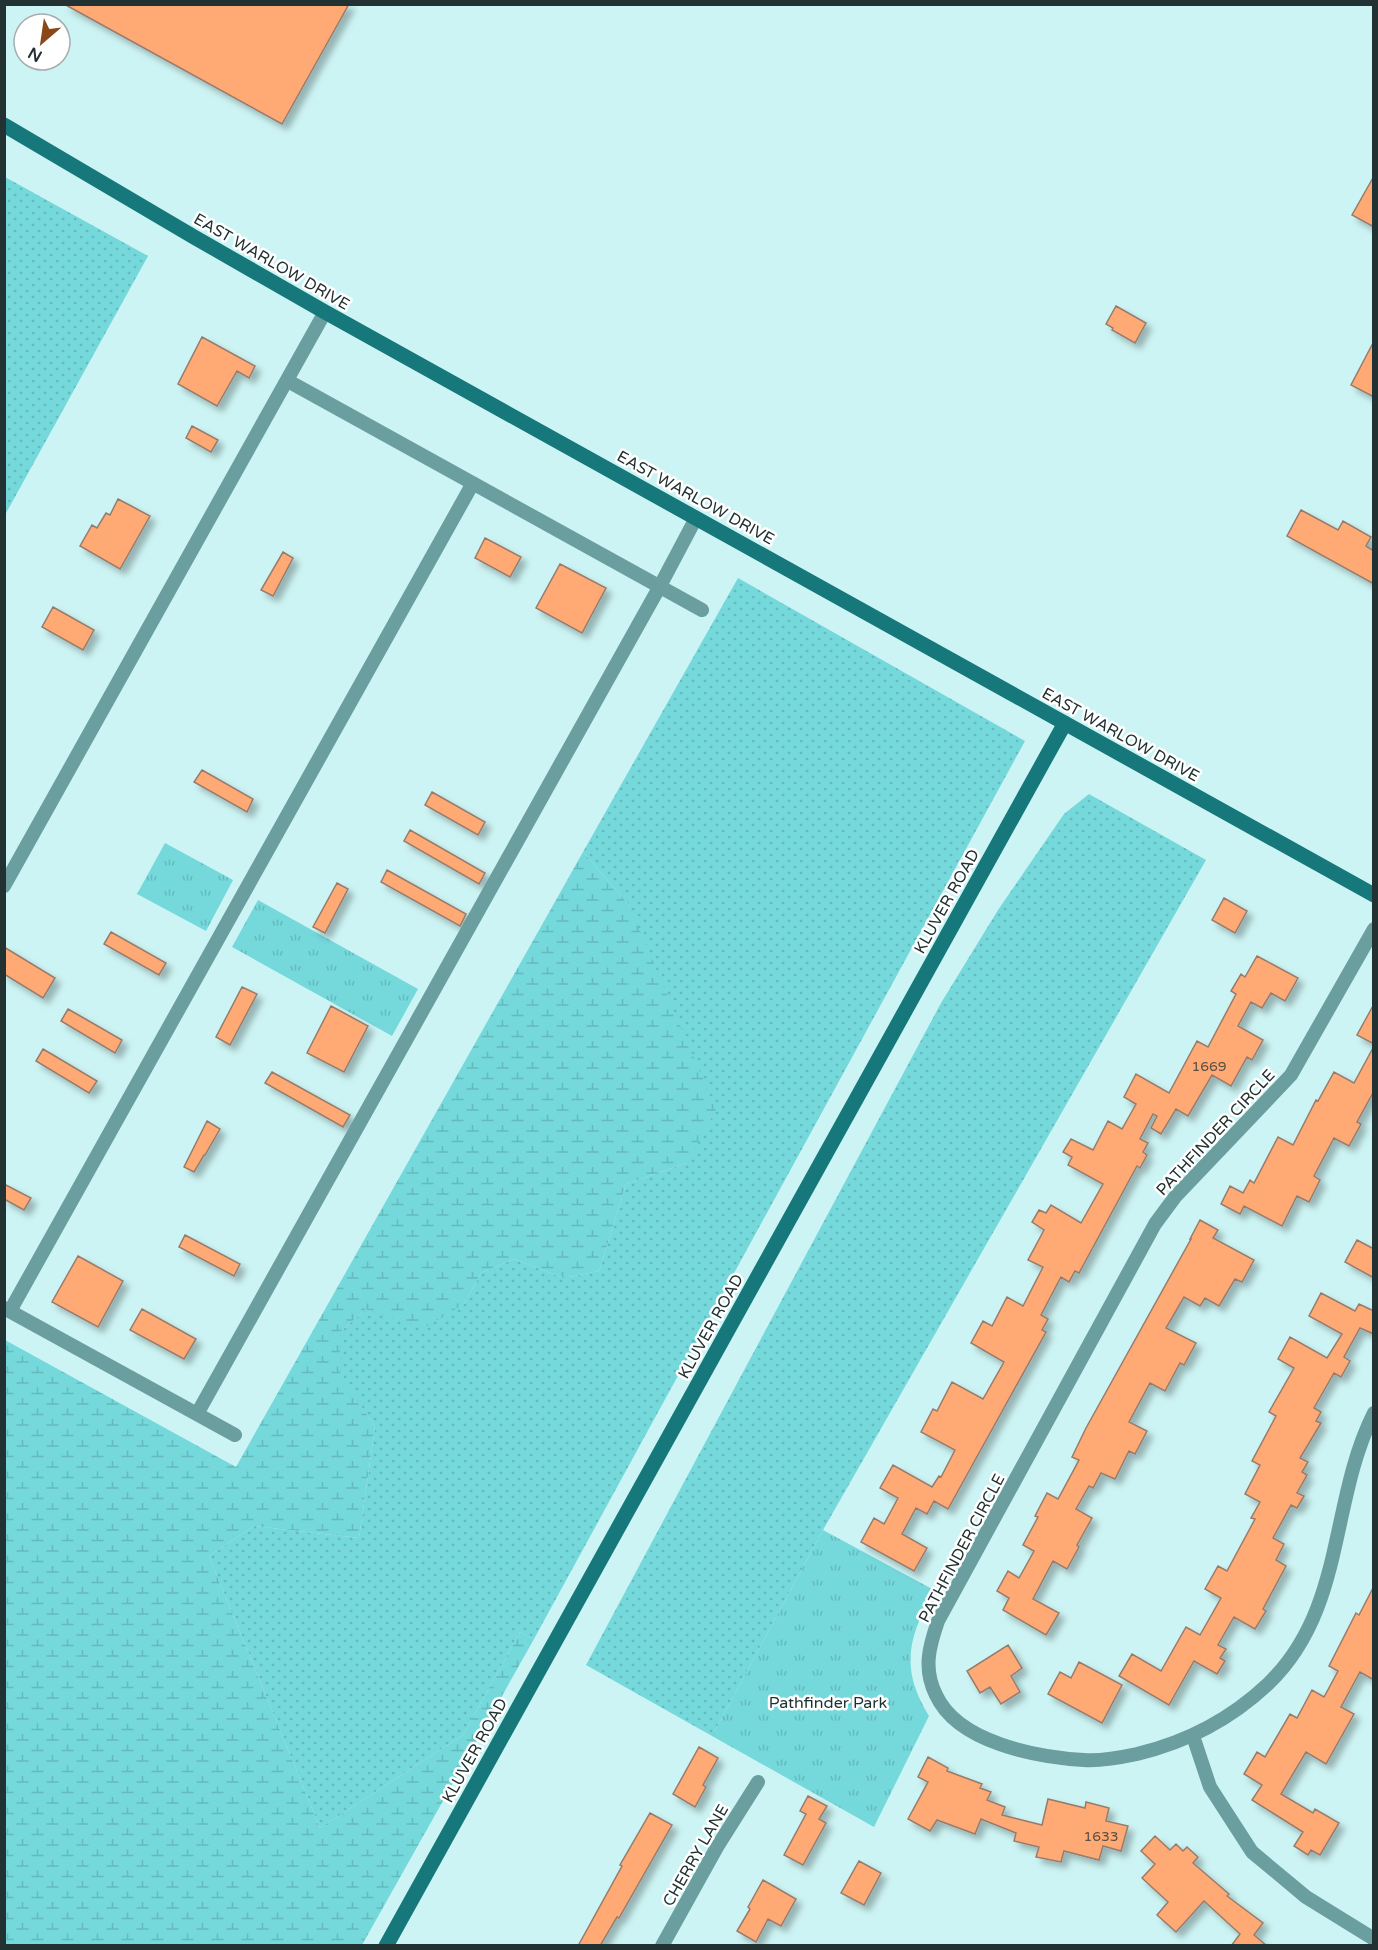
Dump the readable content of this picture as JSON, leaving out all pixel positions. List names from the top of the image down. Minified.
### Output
{"streets":{"street":["EAST WARLOW DRIVE","KLUVER ROAD","PATHFINDER CIRCLE","CHERRY LANE"]},"crossings":[["EAST WARLOW DRIVE","KLUVER ROAD"]],"parks":["Pathfinder Park"],"house_numbers":["1669","1633"],"north":"bottom left"}
